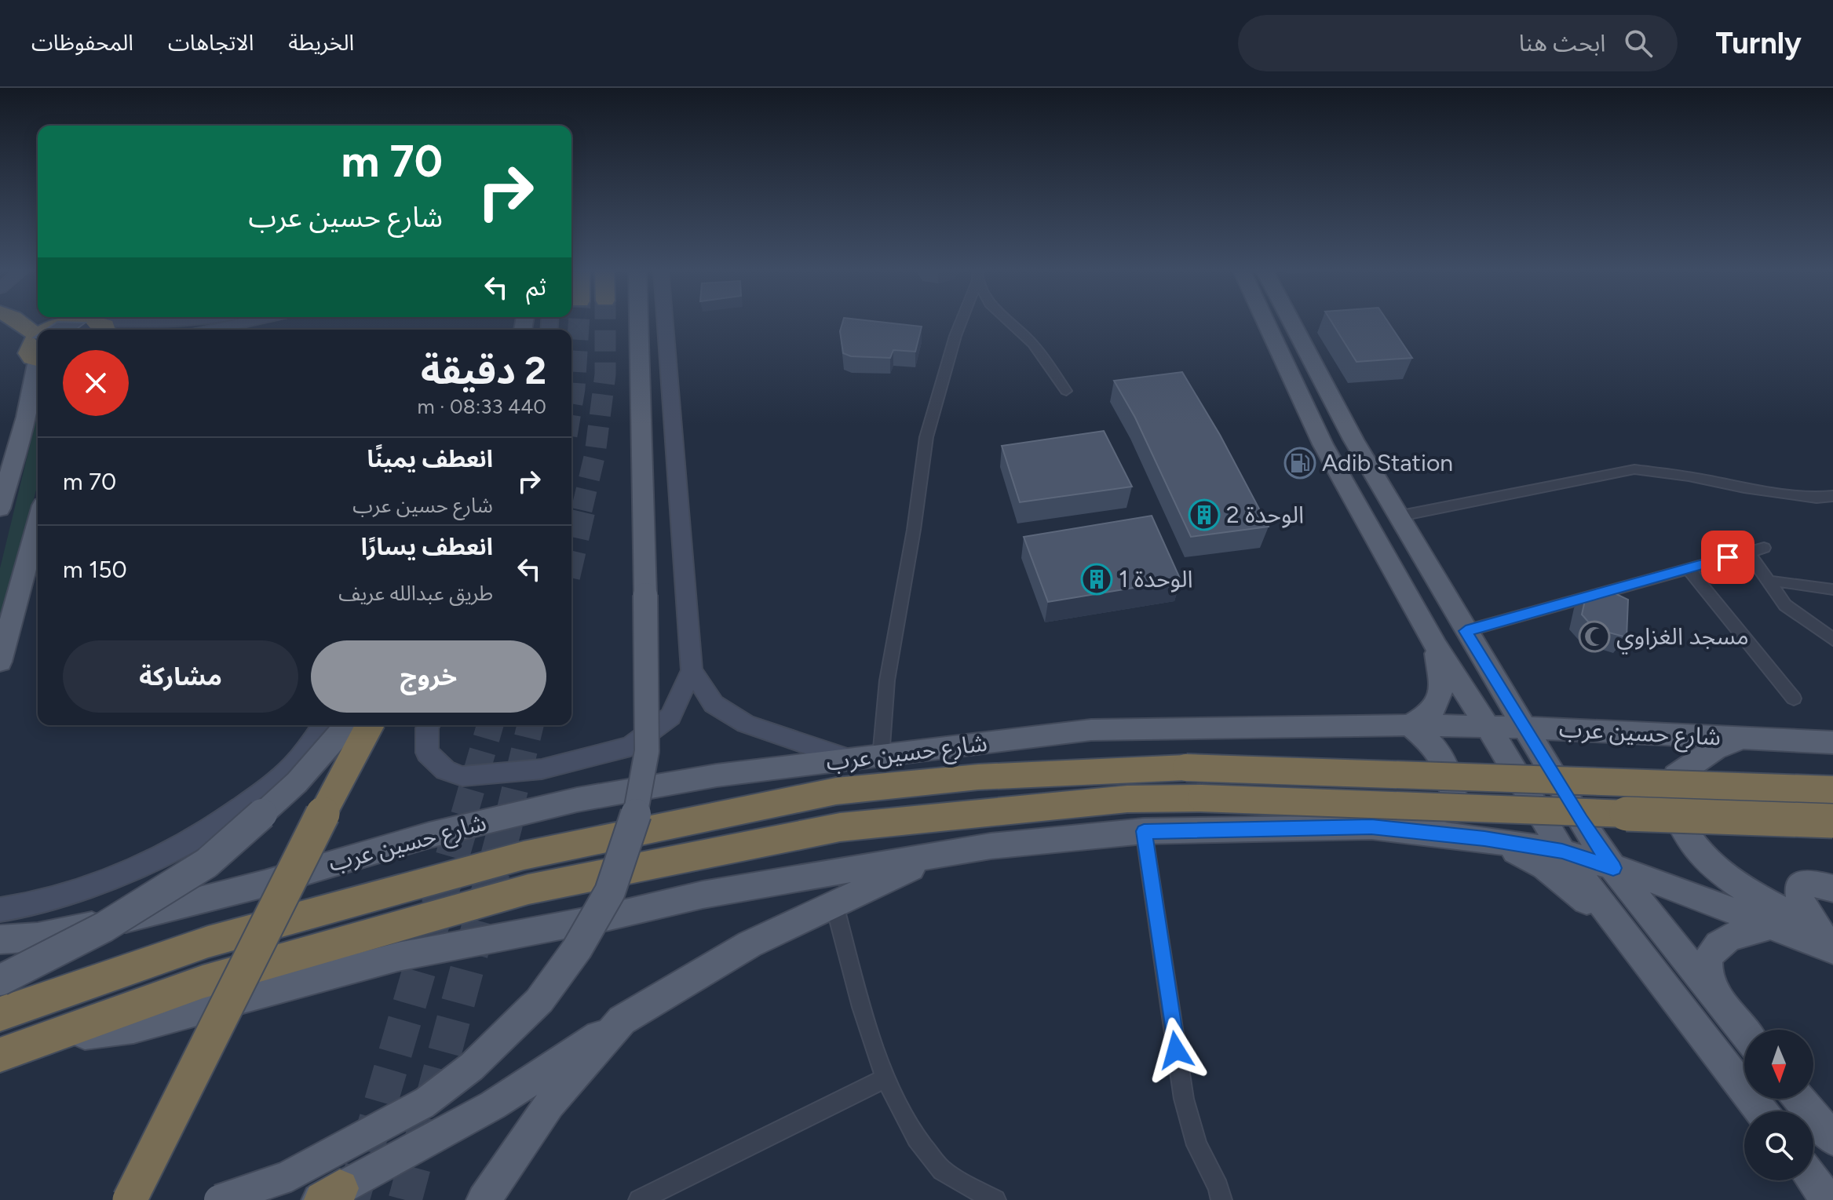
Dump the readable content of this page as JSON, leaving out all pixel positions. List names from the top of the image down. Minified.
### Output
{"streets":{"main road":["شارع حسين عرب"]},"places":{"fuel station":["Adib Station"],"building":["الوحدة 2","الوحدة 1"],"mosque":["مسجد الغزاوي"]},"north":"bottom","page":{"header":"Turnly","search":"ابحث هنا","nav":["الخريطة","الاتجاهات","المحفوظات"],"turn":["70 m","شارع حسين عرب"],"then":"ثم","heading":["2 دقيقة","440 m · 08:33"],"list":[{"name":"انعطف يمينًا","note":"شارع حسين عرب","value":"70 m"},{"name":"انعطف يسارًا","note":"طريق عبدالله عريف","value":"150 m"}],"buttons":["خروج","مشاركة"]}}
